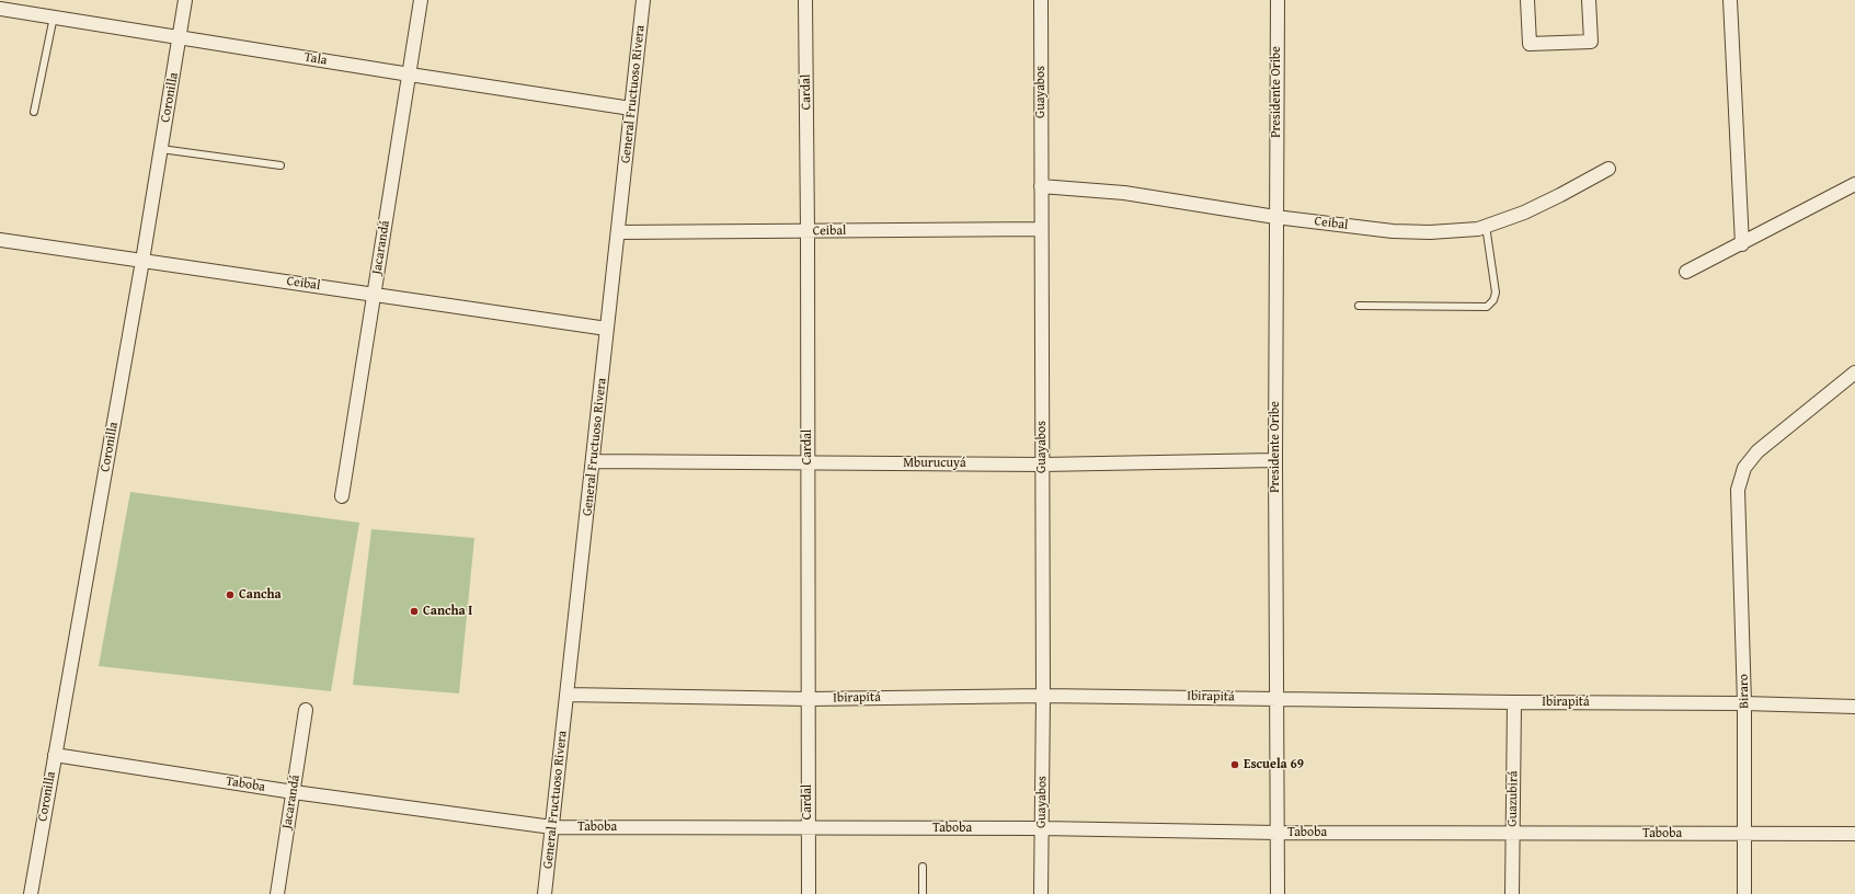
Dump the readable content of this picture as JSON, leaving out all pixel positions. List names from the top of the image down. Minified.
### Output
{"streets":{"street":["Tala","Cardal","Guayabos","Presidente Oribe","General Fructuoso Rivera","Coronilla","Ceibal","Jacarandá","Mburucuyá","Biraro","Ibirapitá","Taboba","Guazubirá"]},"crossings":[["Tala","General Fructuoso Rivera"],["Tala","Coronilla"],["Tala","Jacarandá"],["Cardal","Ceibal"],["Cardal","Mburucuyá"],["Cardal","Ibirapitá"],["Cardal","Taboba"],["Guayabos","Ceibal"],["Guayabos","Mburucuyá"],["Guayabos","Ibirapitá"],["Guayabos","Taboba"],["Presidente Oribe","Ceibal"],["Presidente Oribe","Mburucuyá"],["Presidente Oribe","Ibirapitá"],["Presidente Oribe","Taboba"],["General Fructuoso Rivera","Ceibal"],["General Fructuoso Rivera","Mburucuyá"],["General Fructuoso Rivera","Ibirapitá"],["General Fructuoso Rivera","Taboba"],["Coronilla","Ceibal"],["Coronilla","Taboba"],["Ceibal","Jacarandá"],["Jacarandá","Taboba"],["Biraro","Ibirapitá"],["Biraro","Taboba"],["Ibirapitá","Guazubirá"],["Taboba","Guazubirá"]],"places":["Cancha","Cancha I","Escuela 69"]}
